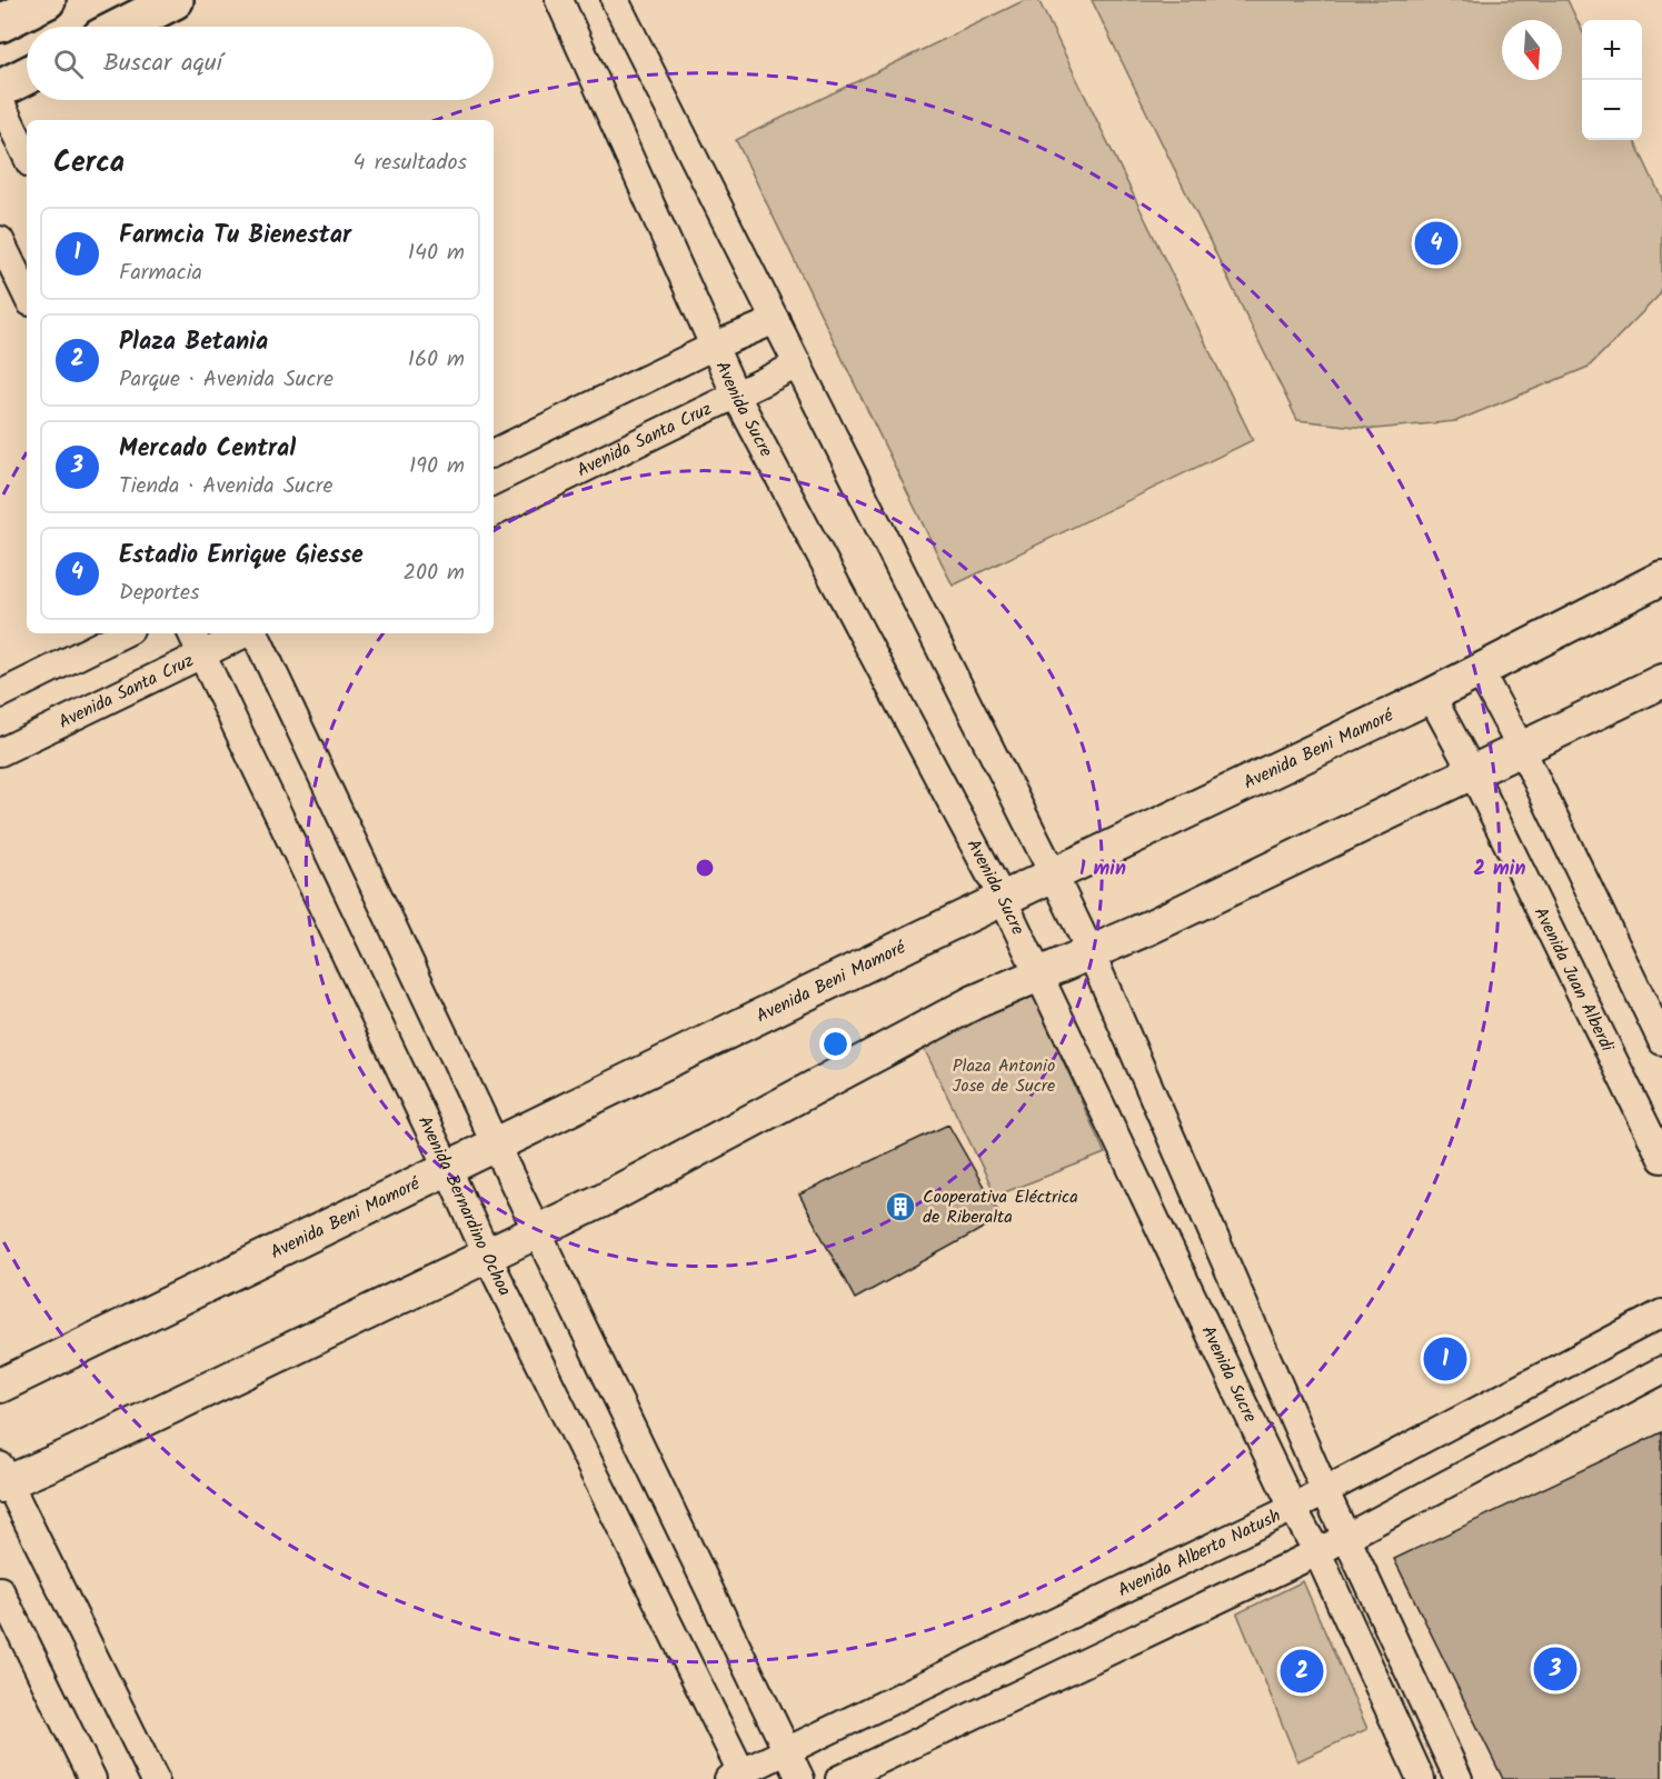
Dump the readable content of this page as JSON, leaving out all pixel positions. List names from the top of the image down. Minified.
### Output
{"streets":{"street":["Avenida Sucre","Avenida Santa Cruz","Avenida Beni Mamoré","Avenida Juan Alberdi","Avenida Bernardino Ochoa","Avenida Alberto Natush"]},"crossings":[["Avenida Sucre","Avenida Santa Cruz"],["Avenida Sucre","Avenida Beni Mamoré"],["Avenida Sucre","Avenida Alberto Natush"],["Avenida Santa Cruz","Avenida Bernardino Ochoa"],["Avenida Beni Mamoré","Avenida Juan Alberdi"],["Avenida Beni Mamoré","Avenida Bernardino Ochoa"],["Avenida Bernardino Ochoa","Avenida Alberto Natush"]],"parks":["Plaza Antonio Jose de Sucre"],"places":{"building":["Cooperativa Eléctrica de Riberalta"]},"north":"bottom","page":{"map_buttons":["+","−"],"search":"Buscar aquí","heading":["Cerca","4 resultados"],"list":[{"mark":"1","name":"Farmcia Tu Bienestar","note":"Farmacia","value":"140 m"},{"mark":"2","name":"Plaza Betania","note":"Parque · Avenida Sucre","value":"160 m"},{"mark":"3","name":"Mercado Central","note":"Tienda · Avenida Sucre","value":"190 m"},{"mark":"4","name":"Estadio Enrique Giesse","note":"Deportes","value":"200 m"}],"pins":["4","1","3","2"]},"rings":["1 min","2 min"]}
